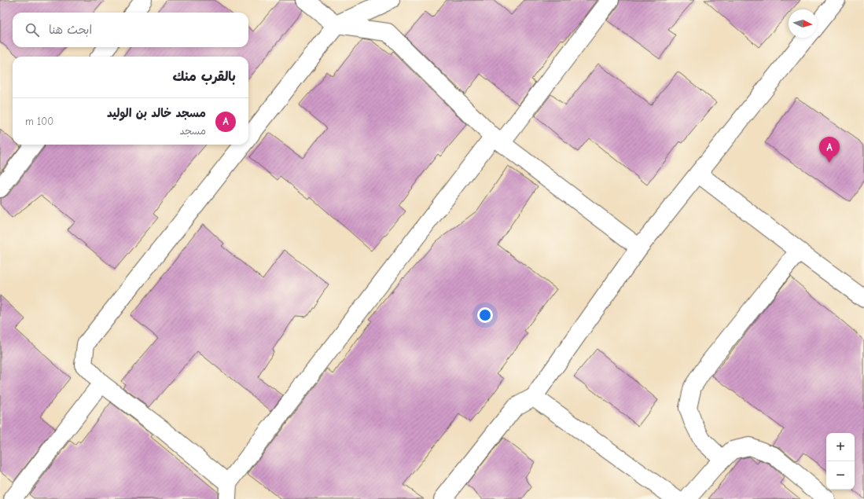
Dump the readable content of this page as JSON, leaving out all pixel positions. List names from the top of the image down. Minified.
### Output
{"north":"right","page":{"search":"ابحث هنا","heading":"بالقرب منك","list":[{"mark":"A","name":"مسجد خالد بن الوليد","note":"مسجد","value":"100 m"}],"pins":"A","map_buttons":["+","−"]}}
